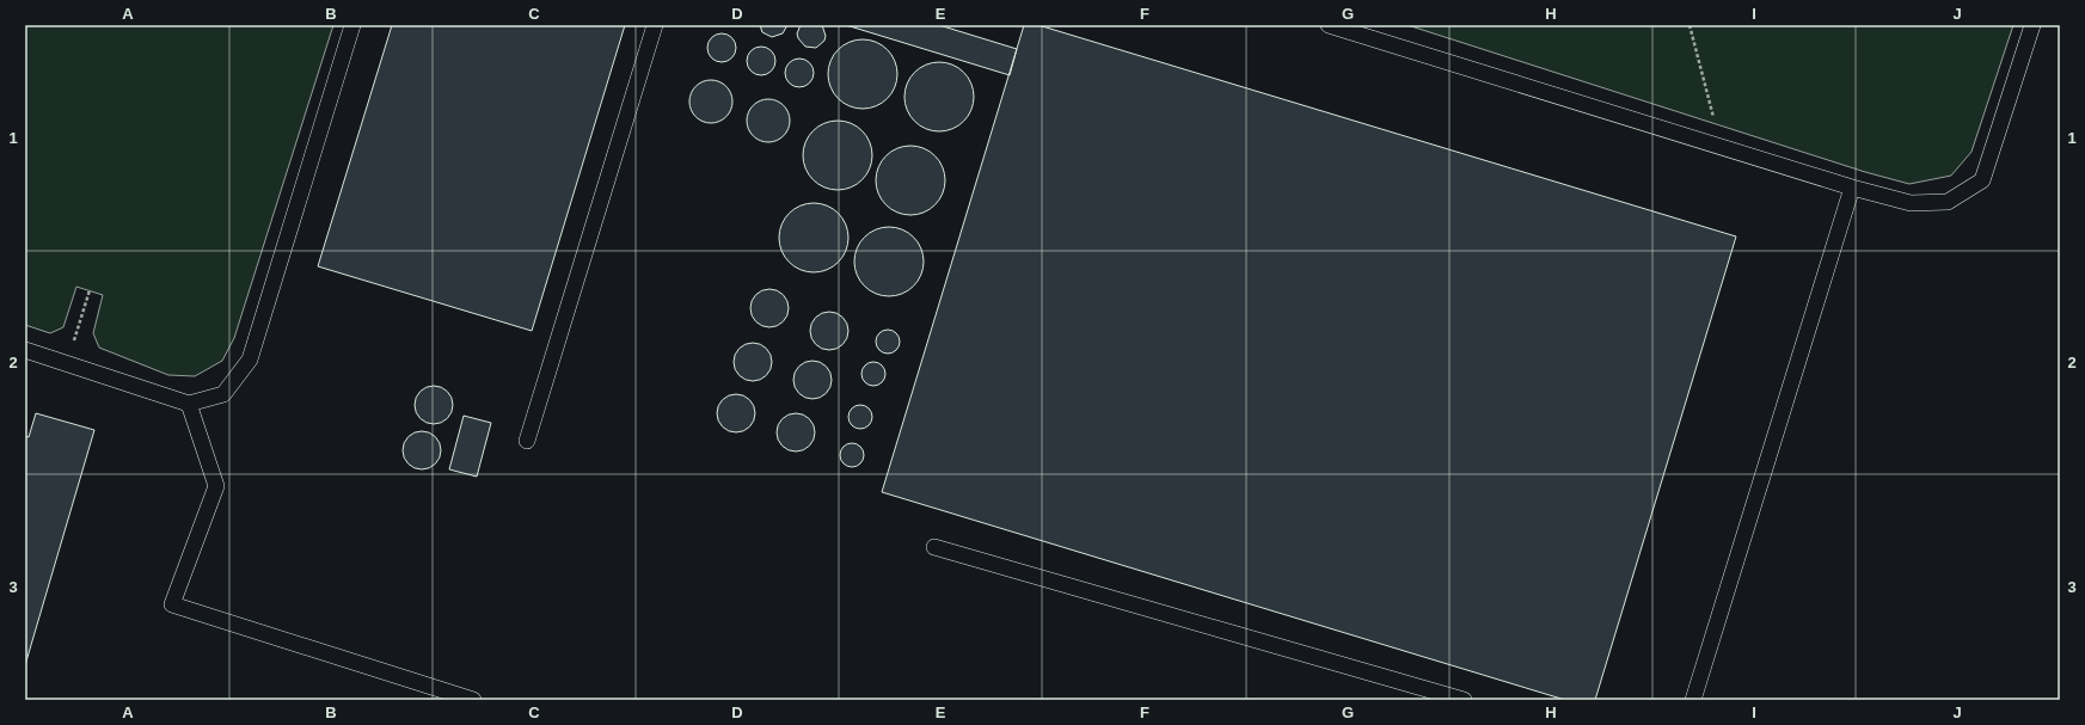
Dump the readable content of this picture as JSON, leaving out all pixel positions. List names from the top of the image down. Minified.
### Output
{"grid":{"columns":["A","B","C","D","E","F","G","H","I","J"],"rows":["1","2","3"]}}
